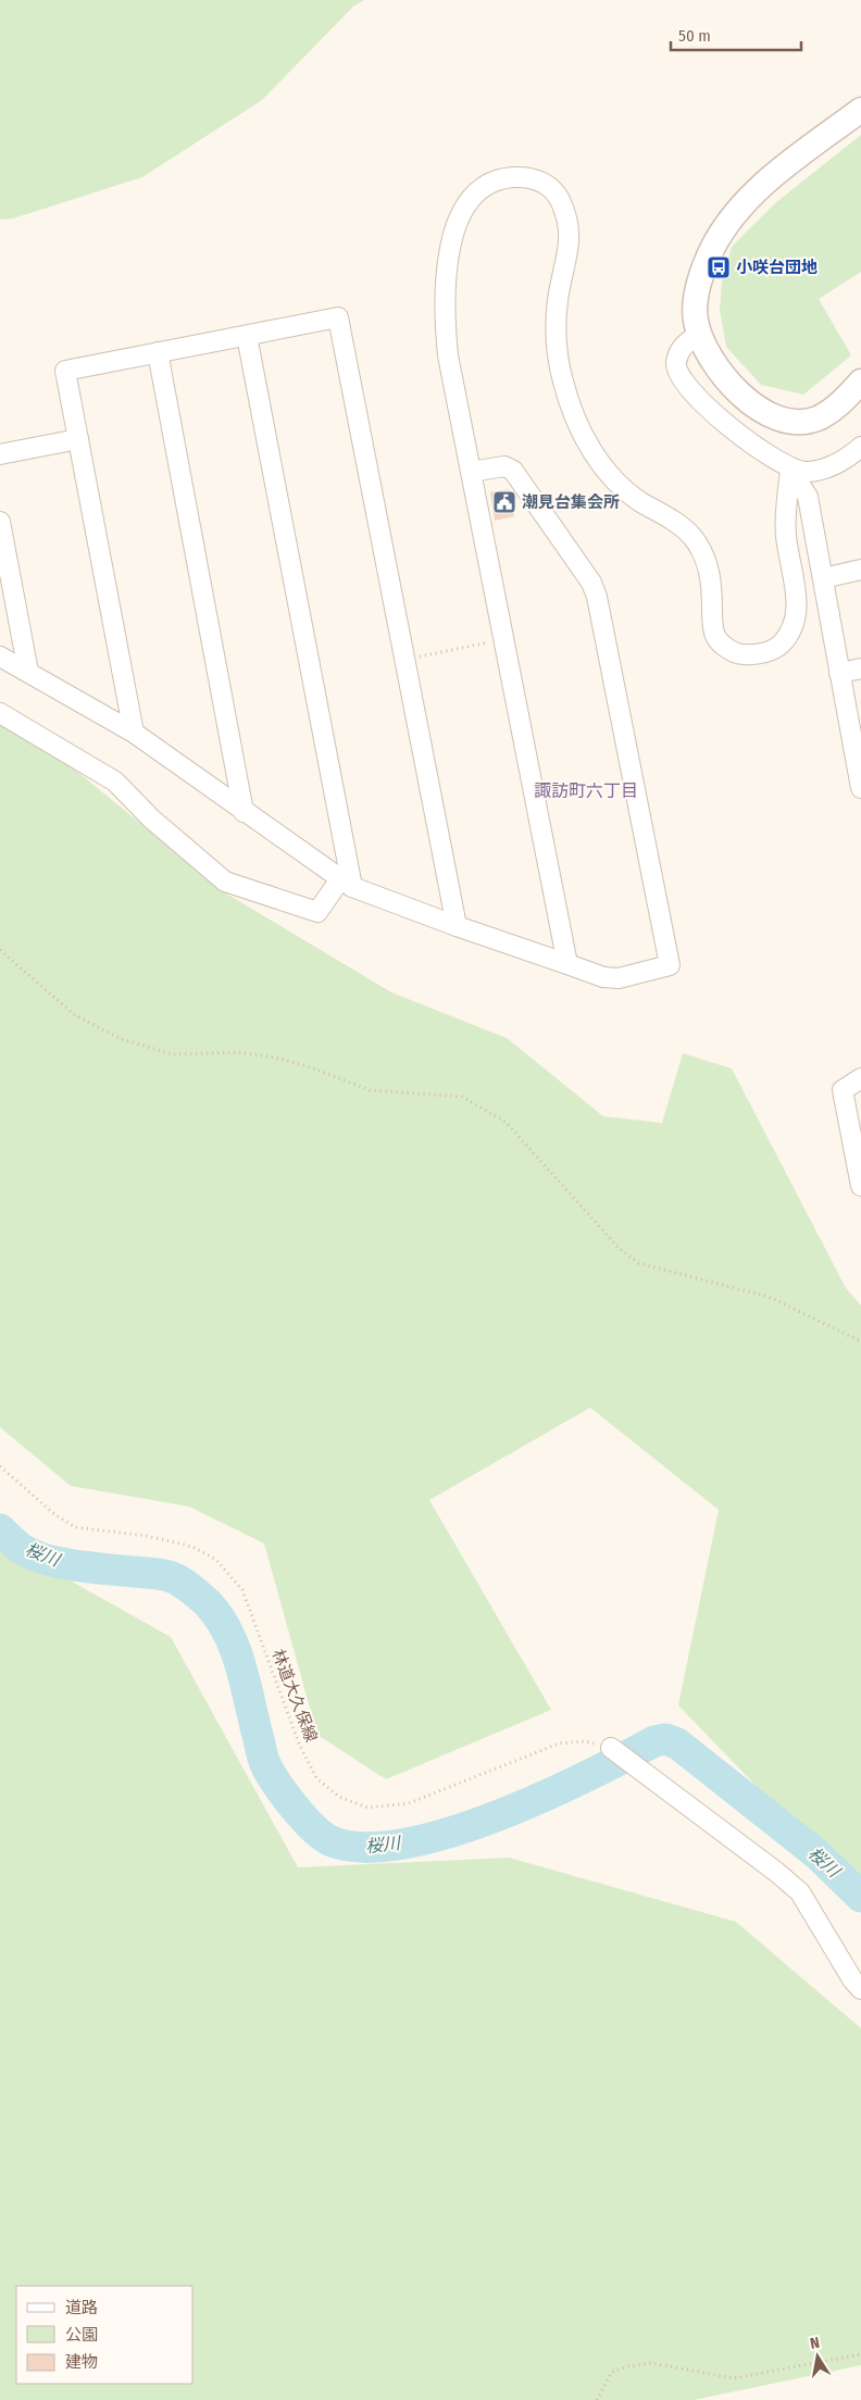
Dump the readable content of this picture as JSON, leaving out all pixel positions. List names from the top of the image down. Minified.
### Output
{"streets":{"path":["林道大久保線"]},"districts":["諏訪町六丁目"],"water":["桜川"],"places":{"bus stop":["小咲台団地"],"public building":["潮見台集会所"]},"legend":["道路","公園","建物"],"scale_bar":"50 m","north":"top"}
